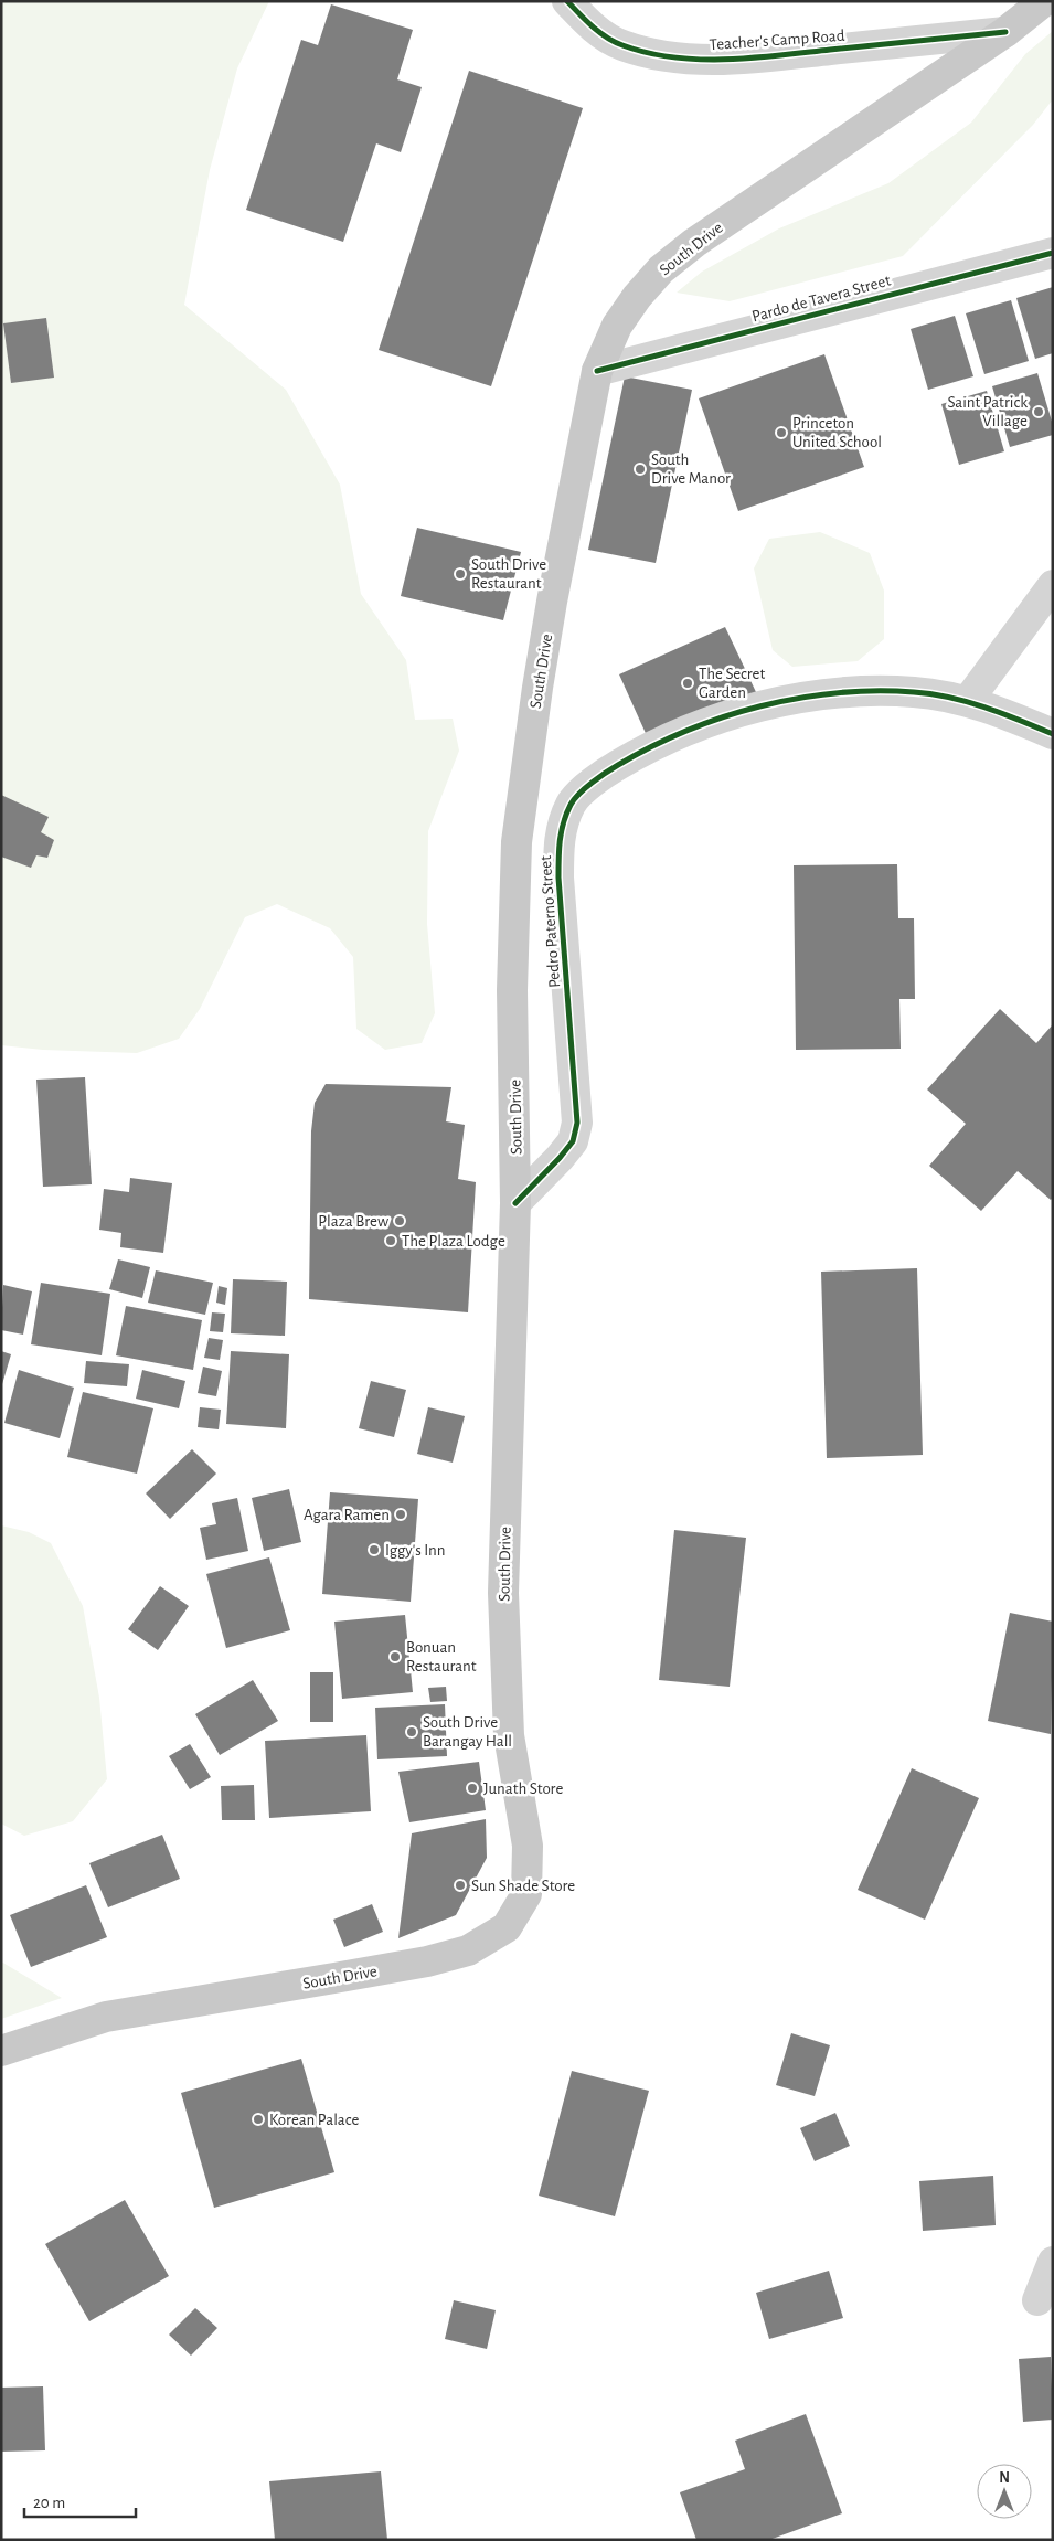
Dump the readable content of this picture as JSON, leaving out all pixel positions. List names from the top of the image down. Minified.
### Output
{"streets":{"main road":["South Drive"],"street":["Teacher's Camp Road","Pardo de Tavera Street","Pedro Paterno Street"]},"crossings":[["Teacher's Camp Road","South Drive"],["South Drive","Pardo de Tavera Street"],["South Drive","Pedro Paterno Street"]],"places":["Saint Patrick Village","Princeton United School","South Drive Manor","South Drive Restaurant","The Secret Garden","Plaza Brew","The Plaza Lodge","Agara Ramen","Iggy's Inn","Bonuan Restaurant","South Drive Barangay Hall","Junath Store","Sun Shade Store","Korean Palace"],"scale_bar":"20 m","north":"top"}
